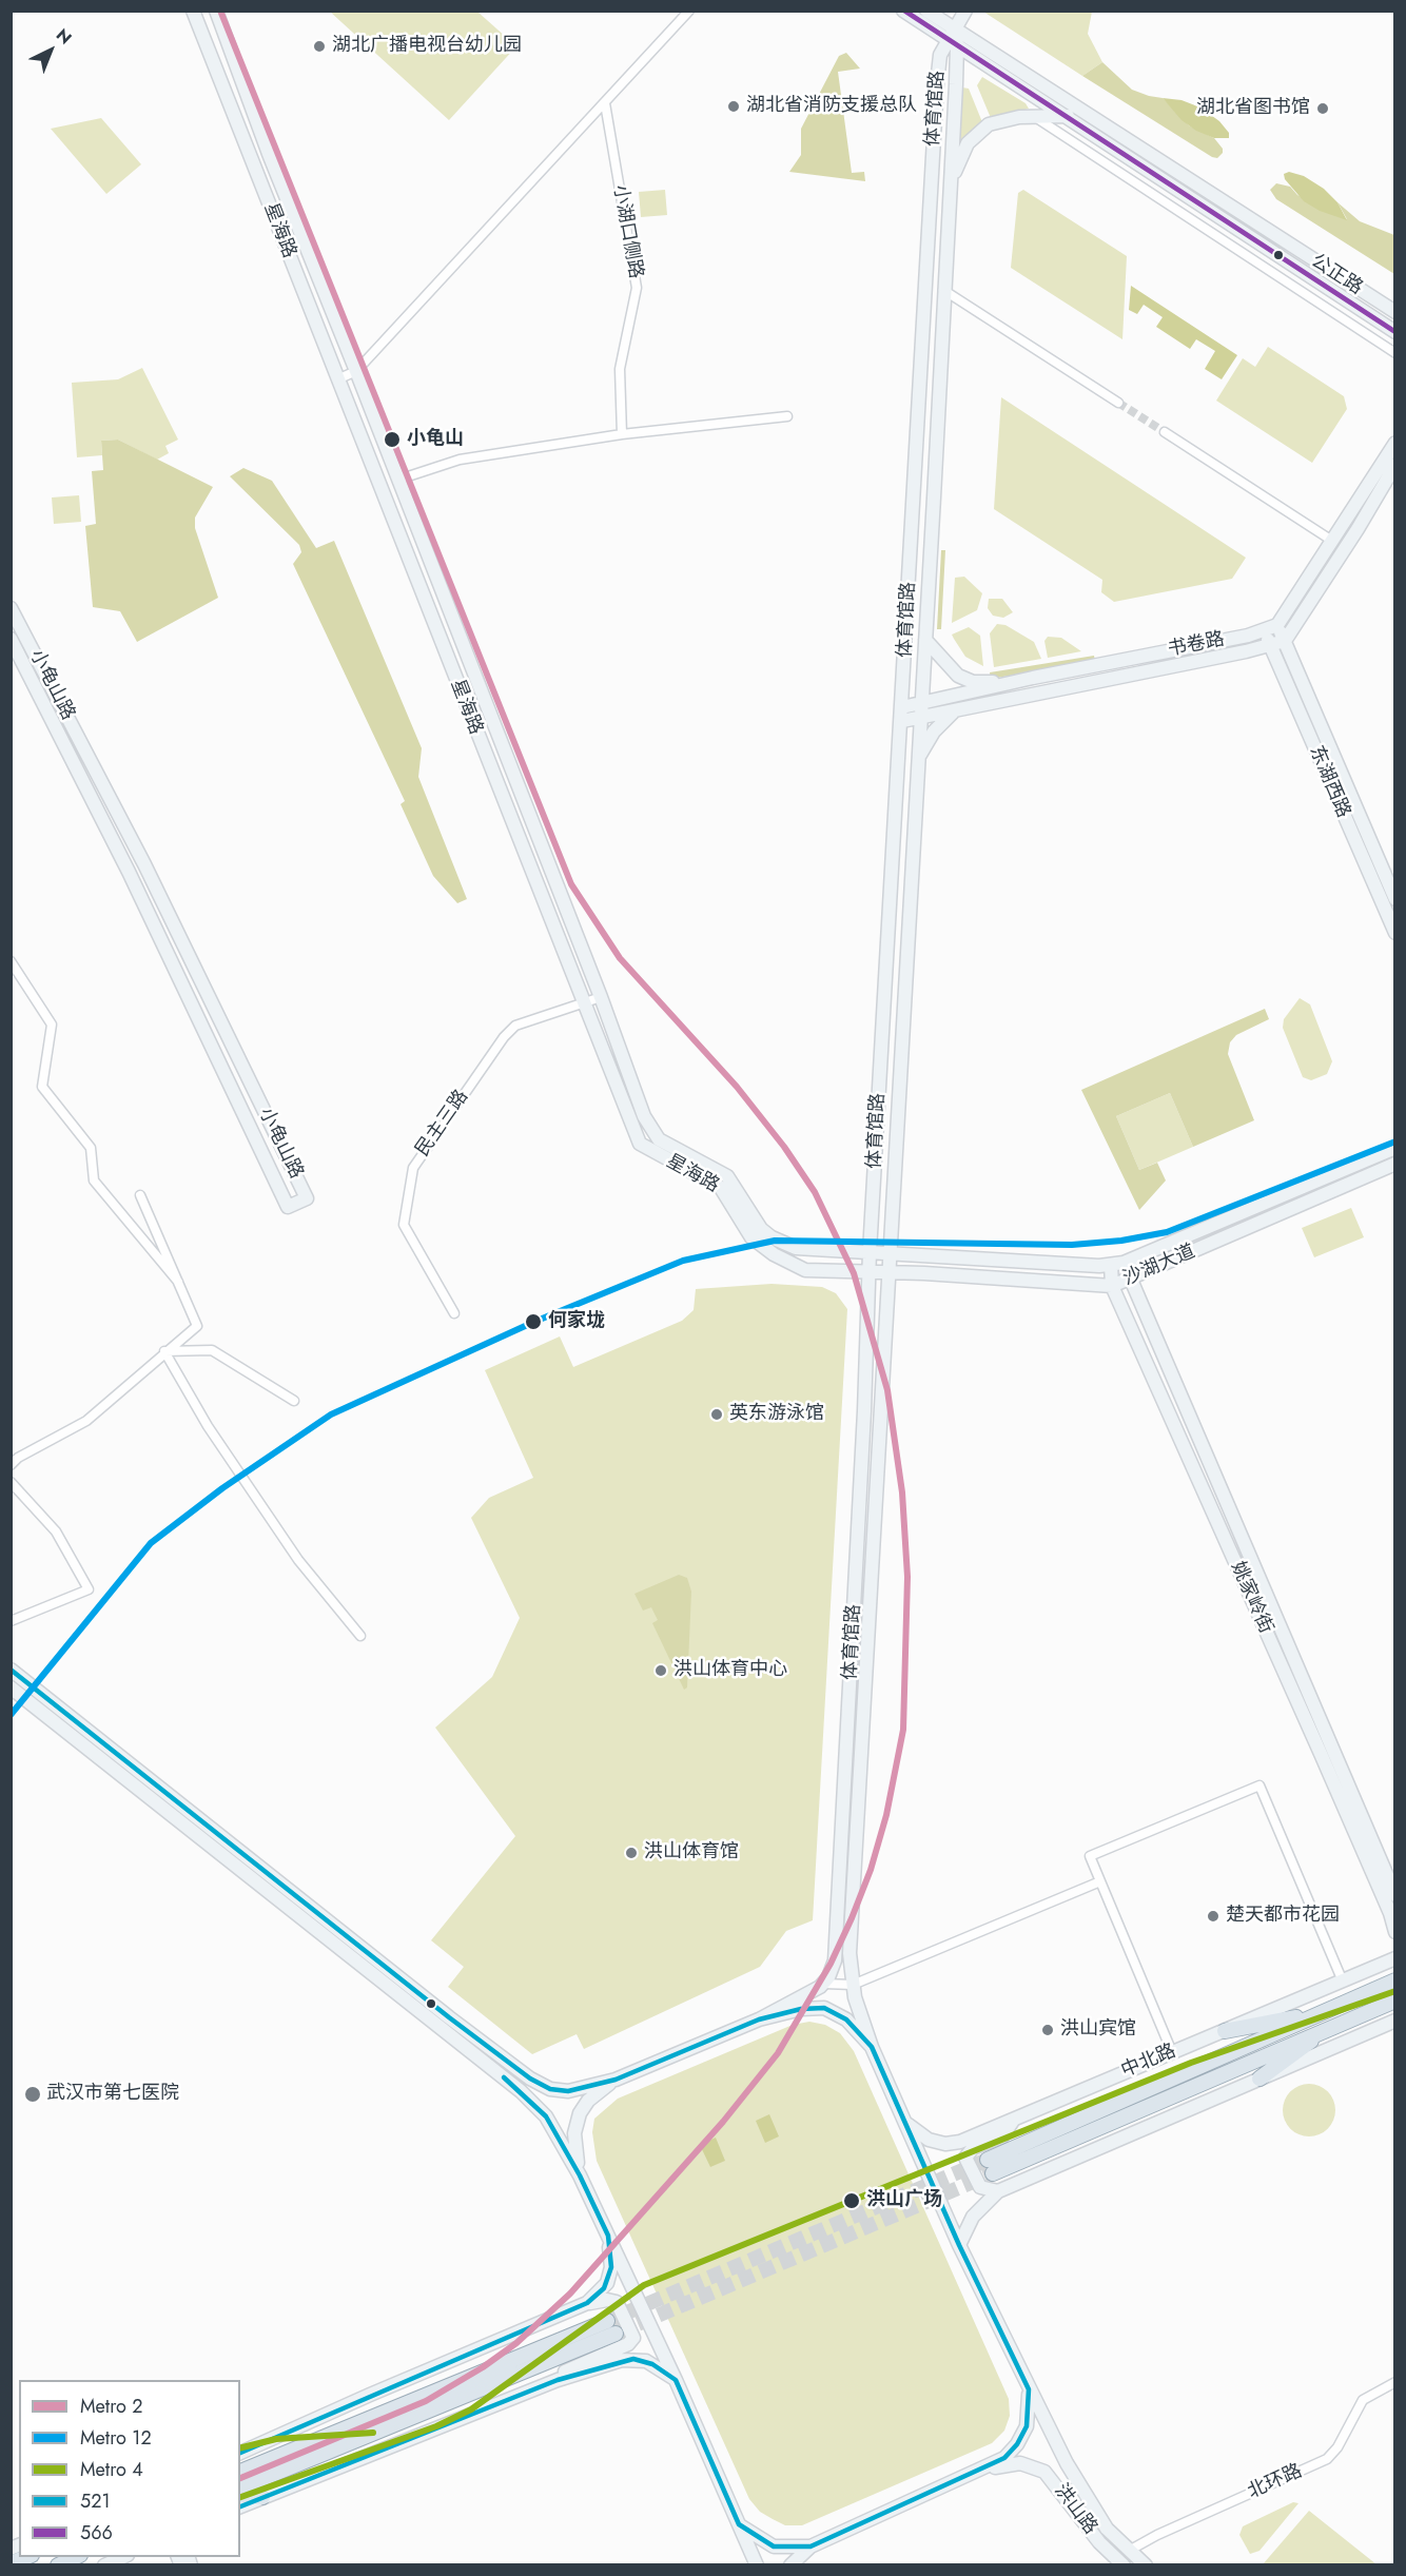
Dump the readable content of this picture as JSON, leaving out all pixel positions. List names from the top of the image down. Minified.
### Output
{"streets":{"main road":["体育馆路","星海路","公正路","书卷路","小龟山路","东湖西路","沙湖大道","姚家岭街","中北路","洪山路"],"street":["小湖口侧路","民主三路","北环路"]},"crossings":[["体育馆路","星海路"],["体育馆路","公正路"],["体育馆路","书卷路"],["体育馆路","沙湖大道"],["体育馆路","洪山路"],["星海路","民主三路"],["星海路","沙湖大道"],["书卷路","东湖西路"],["沙湖大道","姚家岭街"],["中北路","洪山路"],["北环路","洪山路"]],"places":["湖北广播电视台幼儿园","湖北省消防支援总队","湖北省图书馆","小龟山","何家垅","英东游泳馆","洪山体育中心","洪山体育馆","楚天都市花园","洪山宾馆","武汉市第七医院","洪山广场"],"lines":["metro line 2","transit line 566","metro line 12","transit line 521","metro line 4"],"legend":["Metro 2","Metro 12","Metro 4","521","566"],"north":"top right"}
